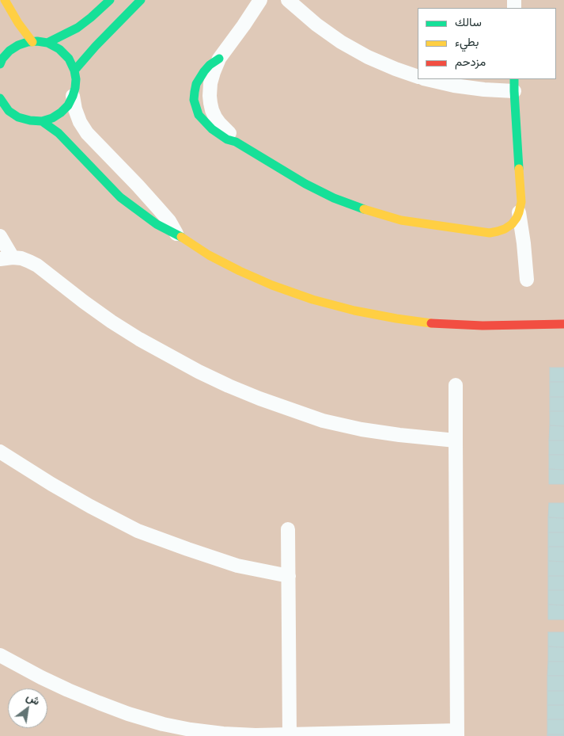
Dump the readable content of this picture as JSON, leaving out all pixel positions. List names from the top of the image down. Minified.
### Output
{"legend":["سالك","بطيء","مزدحم"],"north":"top right"}
